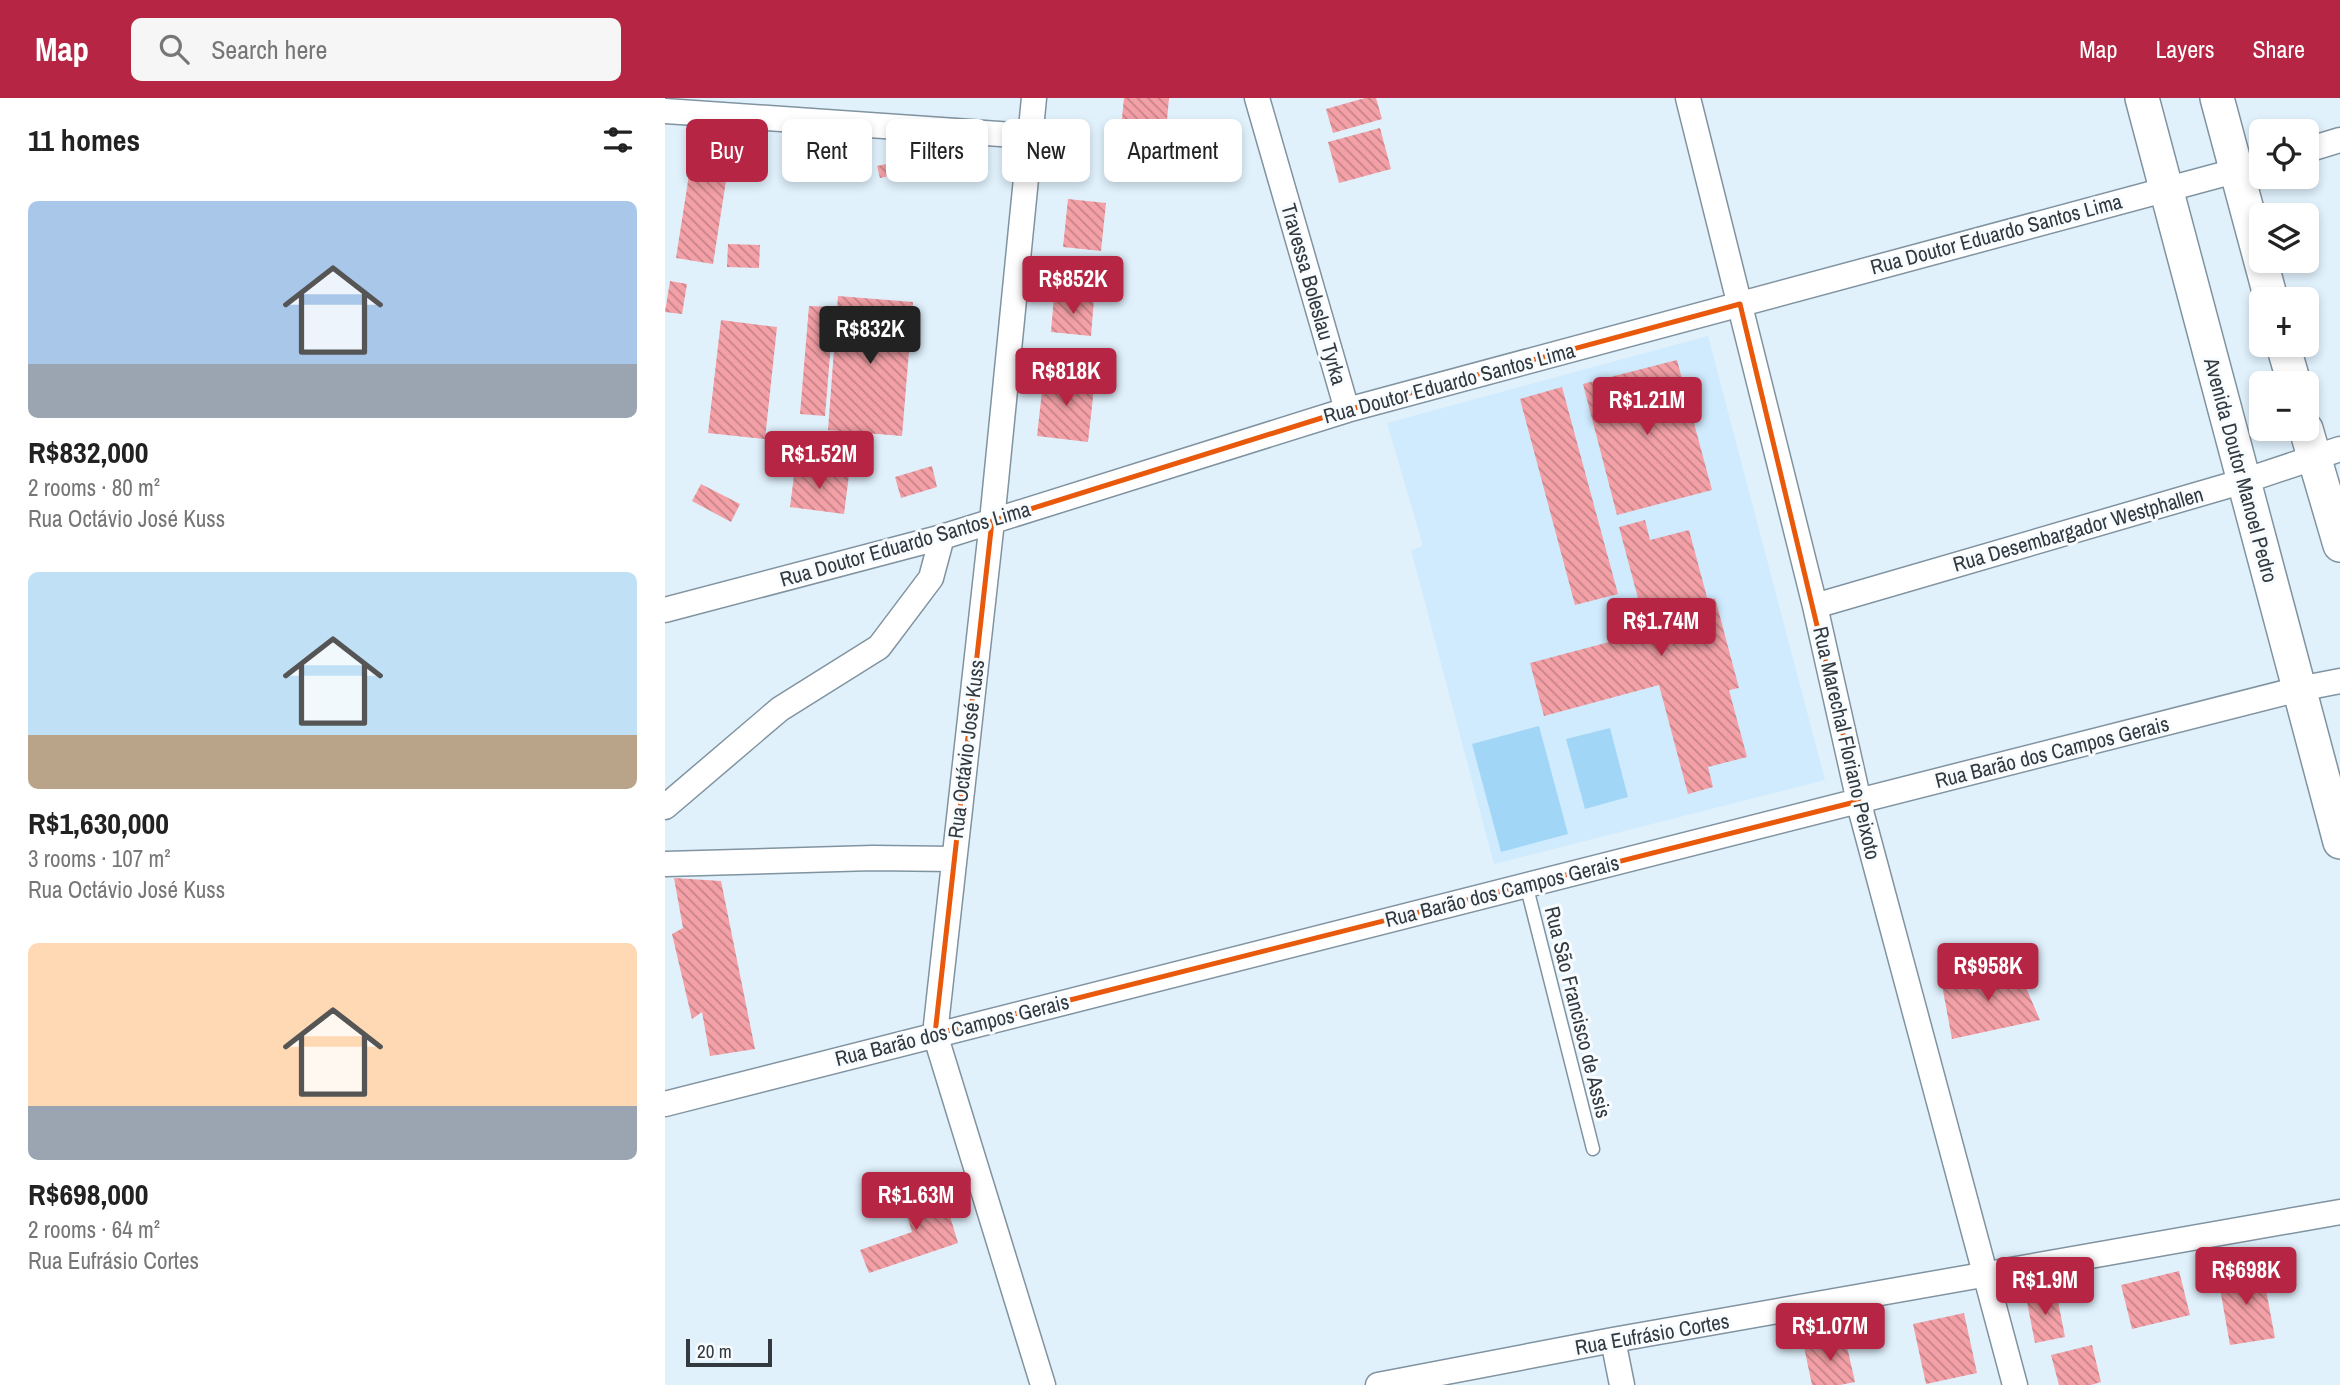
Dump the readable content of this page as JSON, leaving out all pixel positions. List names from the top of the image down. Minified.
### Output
{"streets":{"main road":["Avenida Doutor Manoel Pedro"],"street":["Rua Doutor Eduardo Santos Lima","Travessa Boleslau Tyrka","Rua Desembargador Westphallen","Rua Marechal Floriano Peixoto","Rua Octávio José Kuss","Rua Barão dos Campos Gerais","Rua Eufrásio Cortes"],"lane":["Rua São Francisco de Assis"]},"crossings":[["Rua Doutor Eduardo Santos Lima","Travessa Boleslau Tyrka"],["Rua Doutor Eduardo Santos Lima","Avenida Doutor Manoel Pedro"],["Rua Doutor Eduardo Santos Lima","Rua Marechal Floriano Peixoto"],["Rua Doutor Eduardo Santos Lima","Rua Octávio José Kuss"],["Avenida Doutor Manoel Pedro","Rua Desembargador Westphallen"],["Avenida Doutor Manoel Pedro","Rua Barão dos Campos Gerais"],["Rua Desembargador Westphallen","Rua Marechal Floriano Peixoto"],["Rua Marechal Floriano Peixoto","Rua Barão dos Campos Gerais"],["Rua Marechal Floriano Peixoto","Rua Eufrásio Cortes"],["Rua Octávio José Kuss","Rua Barão dos Campos Gerais"],["Rua Barão dos Campos Gerais","Rua São Francisco de Assis"]],"scale_bar":"20 m","page":{"header":"Map","search":"Search here","nav":["Map","Layers","Share"],"heading":"11 homes","map_buttons":["+","−"],"chip":["Buy","Rent","Filters","New","Apartment"],"list":[{"name":"R$832,000","note":"2 rooms · 80 m² · Rua Octávio José Kuss"},{"name":"R$1,630,000","note":"3 rooms · 107 m² · Rua Octávio José Kuss"},{"name":"R$698,000","note":"2 rooms · 64 m² · Rua Eufrásio Cortes"}],"price":["R$852K","R$832K","R$818K","R$1.21M","R$1.52M","R$1.74M","R$958K","R$1.63M","R$698K","R$1.9M","R$1.07M"],"scale":"20 m"}}
